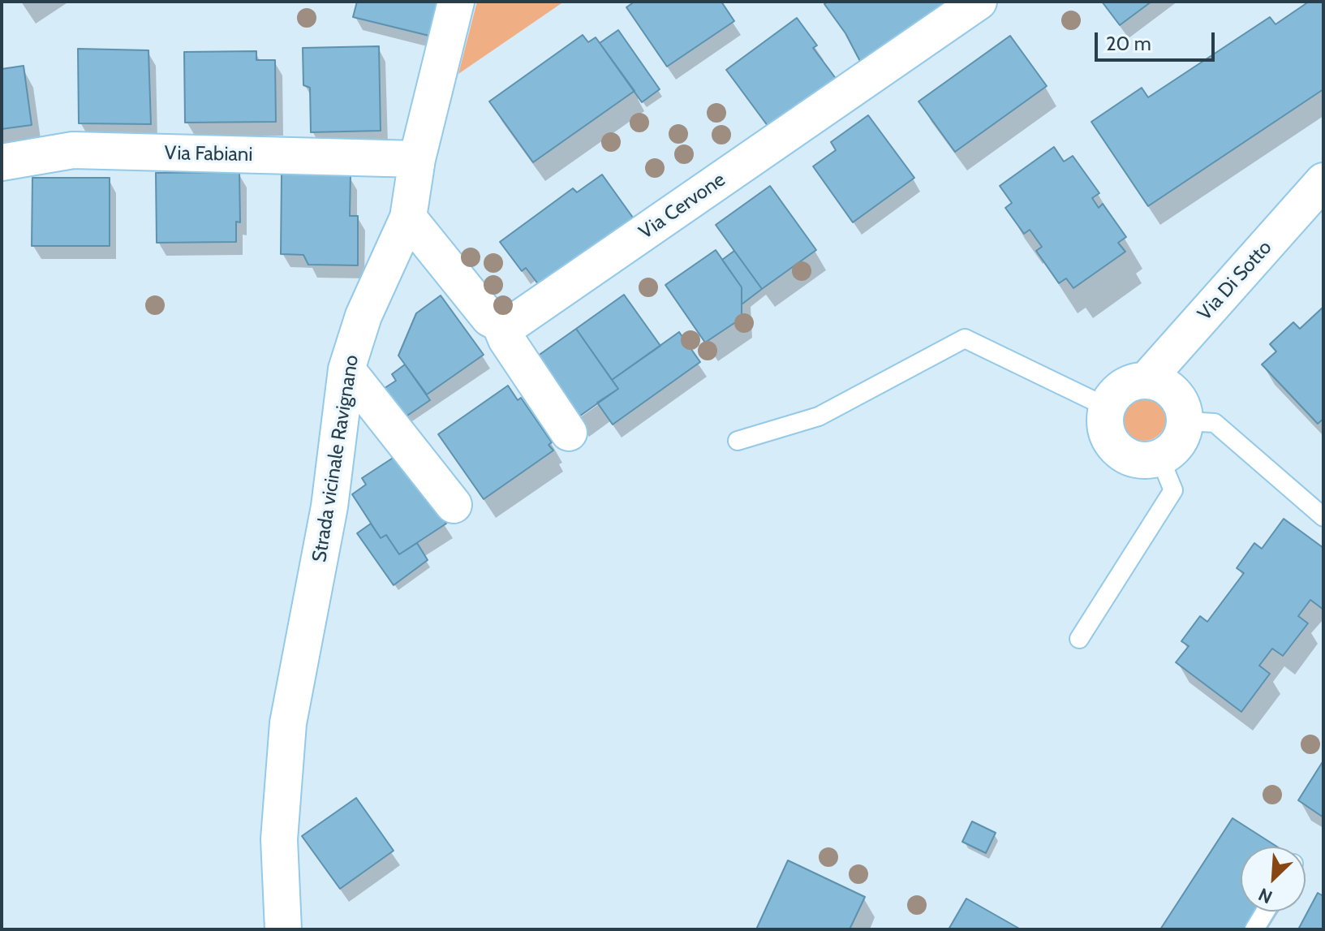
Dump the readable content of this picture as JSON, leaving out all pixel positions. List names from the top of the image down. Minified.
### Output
{"streets":{"street":["Via Fabiani","Via Cervone","Via Di Sotto","Strada vicinale Ravignano"]},"crossings":[["Via Fabiani","Strada vicinale Ravignano"]],"scale_bar":"20 m","north":"bottom left"}
